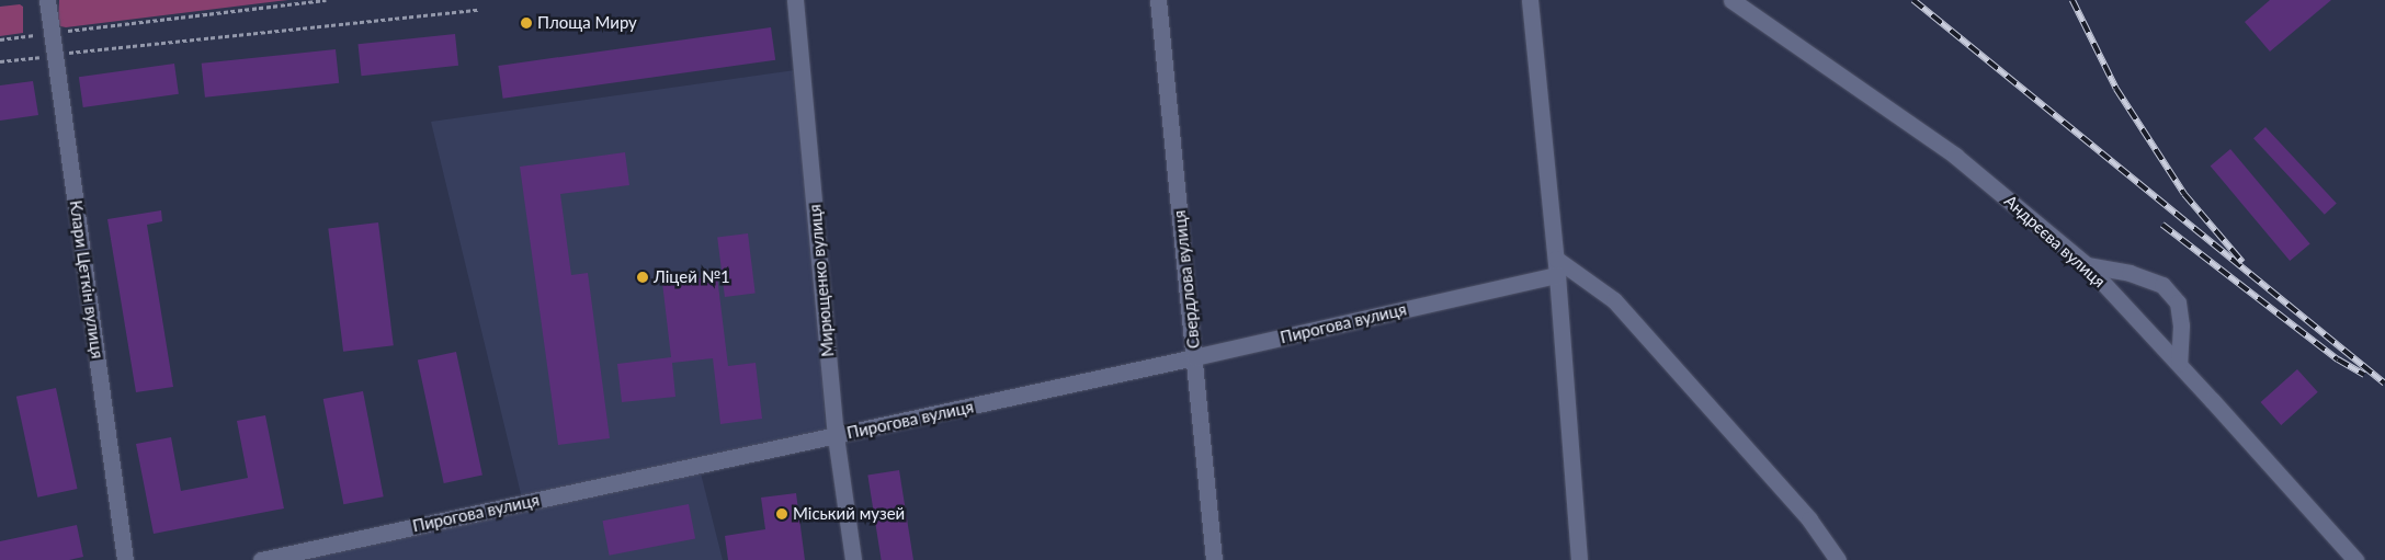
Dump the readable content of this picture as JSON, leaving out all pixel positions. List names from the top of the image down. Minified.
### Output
{"streets":{"street":["Андрєєва вулиця","Клари Цеткін вулиця","Свердлова вулиця","Мирющенко вулиця","Пирогова вулиця"]},"crossings":[["Свердлова вулиця","Пирогова вулиця"],["Мирющенко вулиця","Пирогова вулиця"]],"places":["Площа Миру","Ліцей №1","Міський музей"]}
